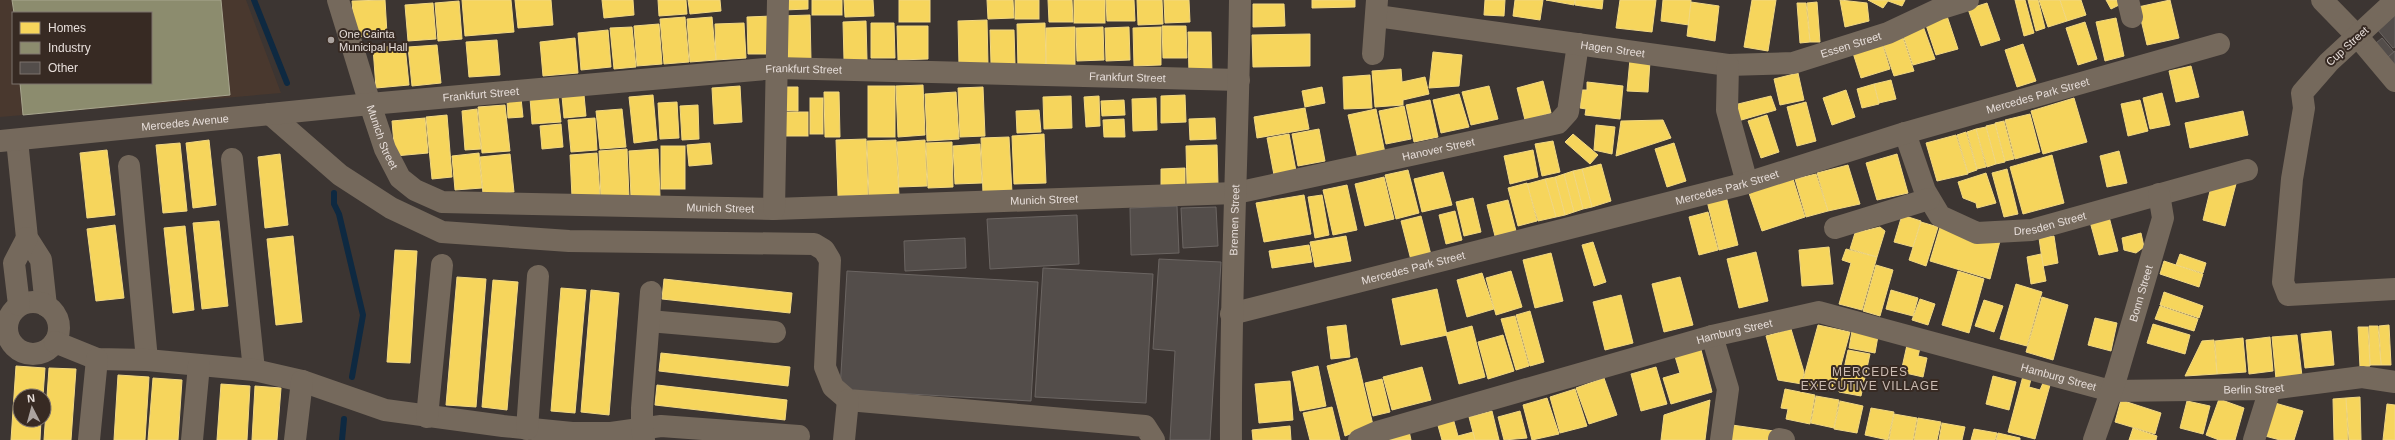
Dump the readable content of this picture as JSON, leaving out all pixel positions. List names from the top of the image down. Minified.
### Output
{"streets":{"street":["Essen Street","Cup Street","Hagen Street","Frankfurt Street","Mercedes Park Street","Mercedes Avenue","Munich Street","Hanover Street","Bremen Street","Dresden Street","Bonn Street","Hamburg Street","Berlin Street"]},"crossings":[["Essen Street","Hagen Street"],["Hagen Street","Hanover Street"],["Frankfurt Street","Mercedes Avenue"],["Frankfurt Street","Munich Street"],["Frankfurt Street","Bremen Street"],["Mercedes Park Street","Bremen Street"],["Mercedes Park Street","Dresden Street"],["Mercedes Avenue","Munich Street"],["Munich Street","Hanover Street"],["Munich Street","Bremen Street"],["Hanover Street","Bremen Street"],["Dresden Street","Bonn Street"],["Bonn Street","Hamburg Street"],["Bonn Street","Berlin Street"],["Hamburg Street","Berlin Street"]],"districts":["MERCEDES EXECUTIVE VILLAGE"],"places":["One Cainta Municipal Hall"],"legend":["Homes","Industry","Other"],"north":"top"}
